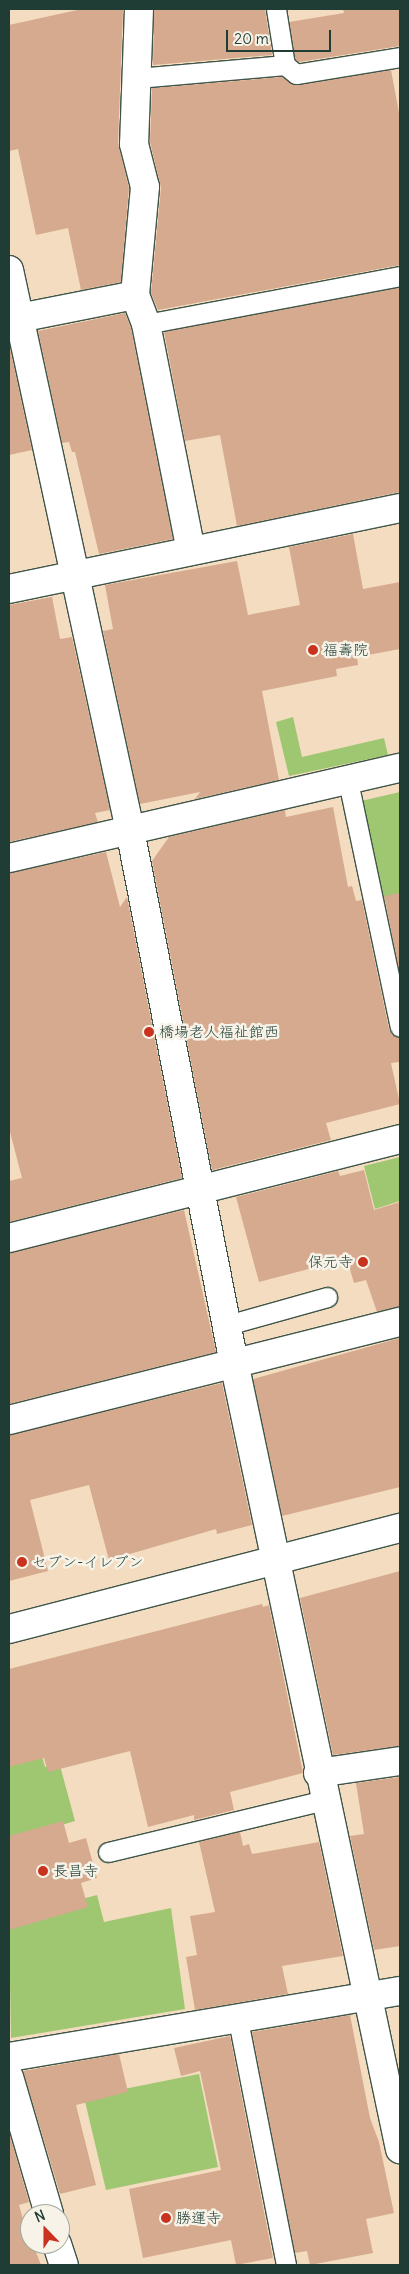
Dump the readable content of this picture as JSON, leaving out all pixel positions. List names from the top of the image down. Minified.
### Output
{"places":["福壽院","橋場老人福祉館西","保元寺","セブン-イレブン","長昌寺","勝運寺"],"scale_bar":"20 m","north":"top"}
